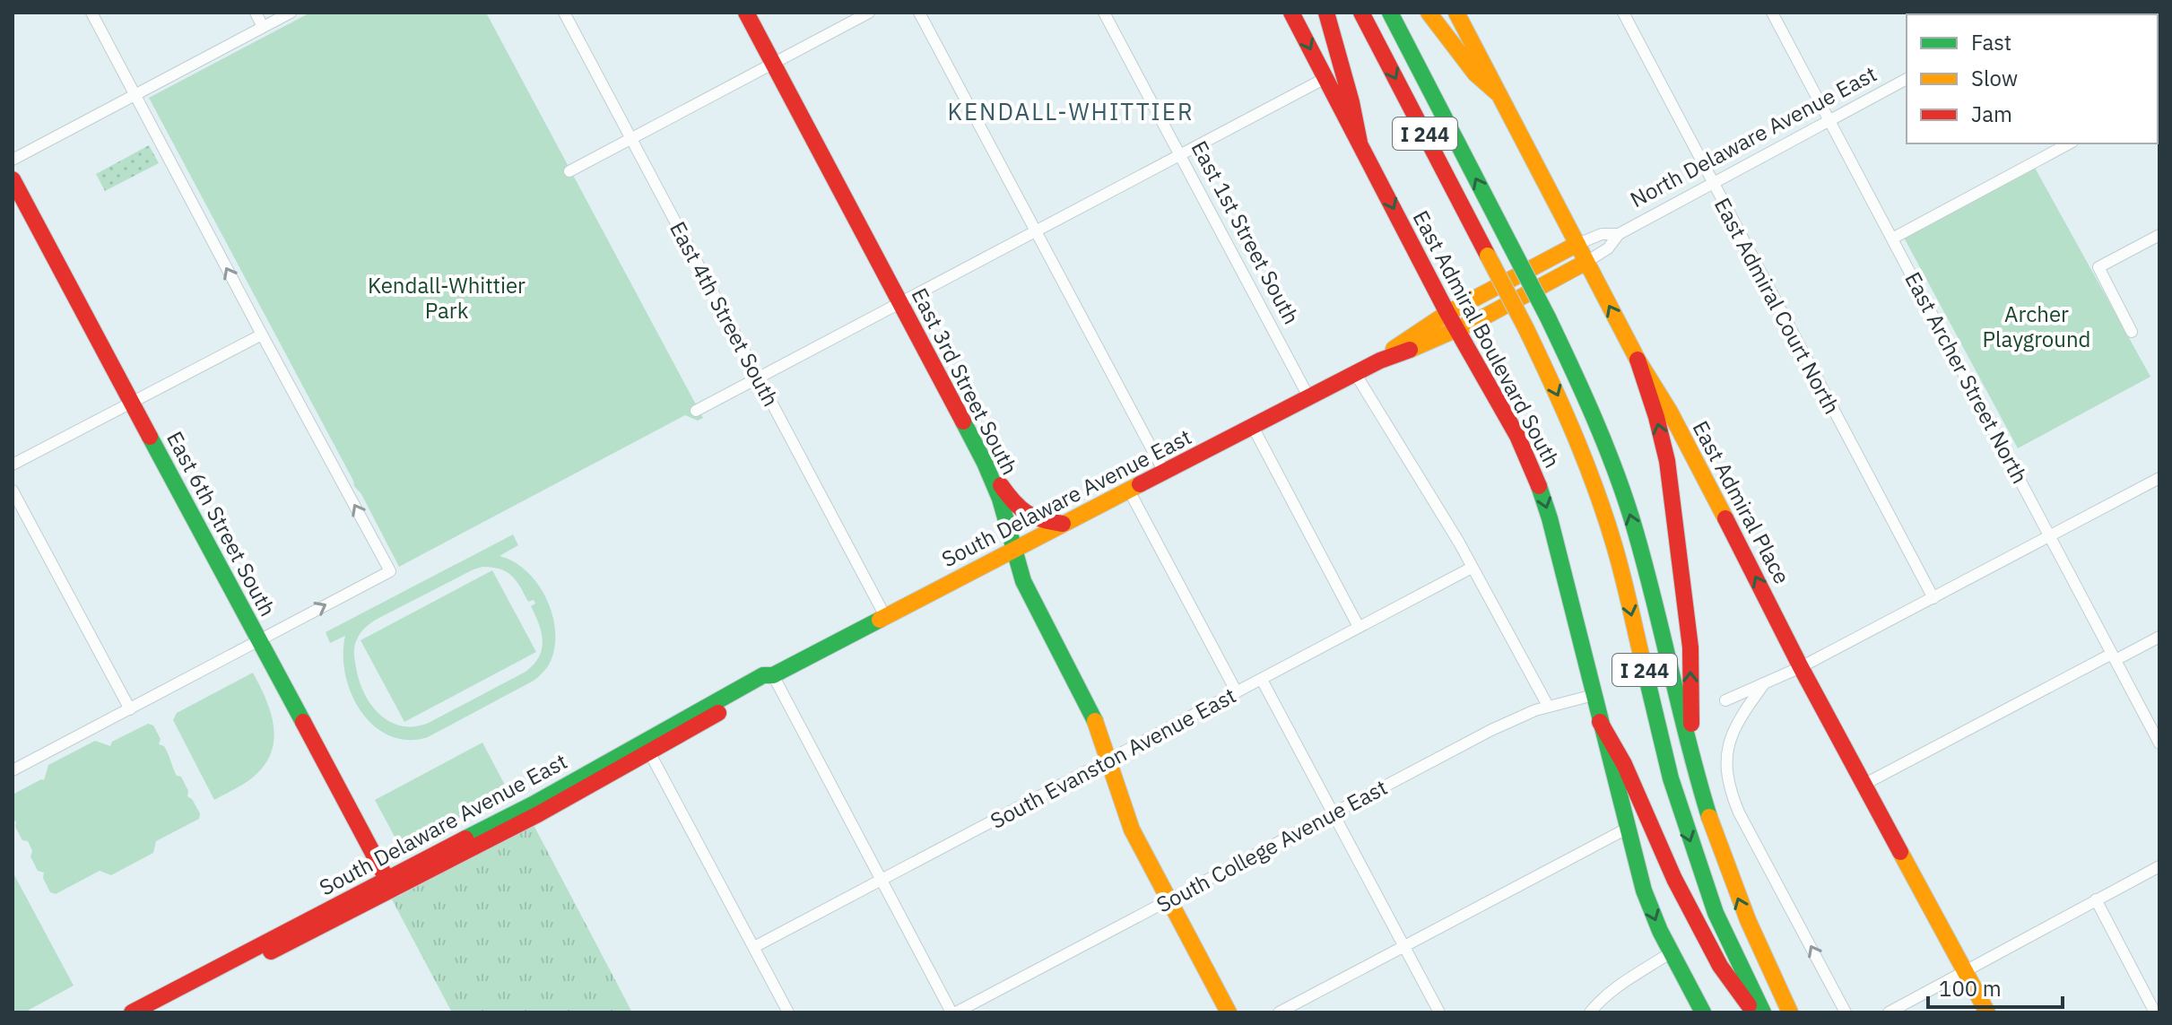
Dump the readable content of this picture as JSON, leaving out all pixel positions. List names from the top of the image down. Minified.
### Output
{"streets":{"main road":["I 244","North Delaware Avenue East","East Admiral Boulevard South","East 3rd Street South","South Delaware Avenue East","East Admiral Place","East 6th Street South"],"street":["East 1st Street South","East Admiral Court North","East 4th Street South","East Archer Street North","South Evanston Avenue East","South College Avenue East"]},"crossings":[["North Delaware Avenue East","East Admiral Court North"],["North Delaware Avenue East","East Admiral Boulevard South"],["North Delaware Avenue East","East Archer Street North"],["North Delaware Avenue East","South Delaware Avenue East"],["North Delaware Avenue East","East Admiral Place"],["East 1st Street South","South Delaware Avenue East"],["East 4th Street South","South Delaware Avenue East"],["East Admiral Boulevard South","South Delaware Avenue East"],["East Admiral Boulevard South","South College Avenue East"],["East 3rd Street South","South Delaware Avenue East"],["East 3rd Street South","South Evanston Avenue East"],["East 3rd Street South","South College Avenue East"],["South Delaware Avenue East","East 6th Street South"]],"districts":["KENDALL-WHITTIER"],"parks":["Kendall-Whittier Park","Archer Playground"],"legend":["Fast","Slow","Jam"],"scale_bar":"100 m"}
